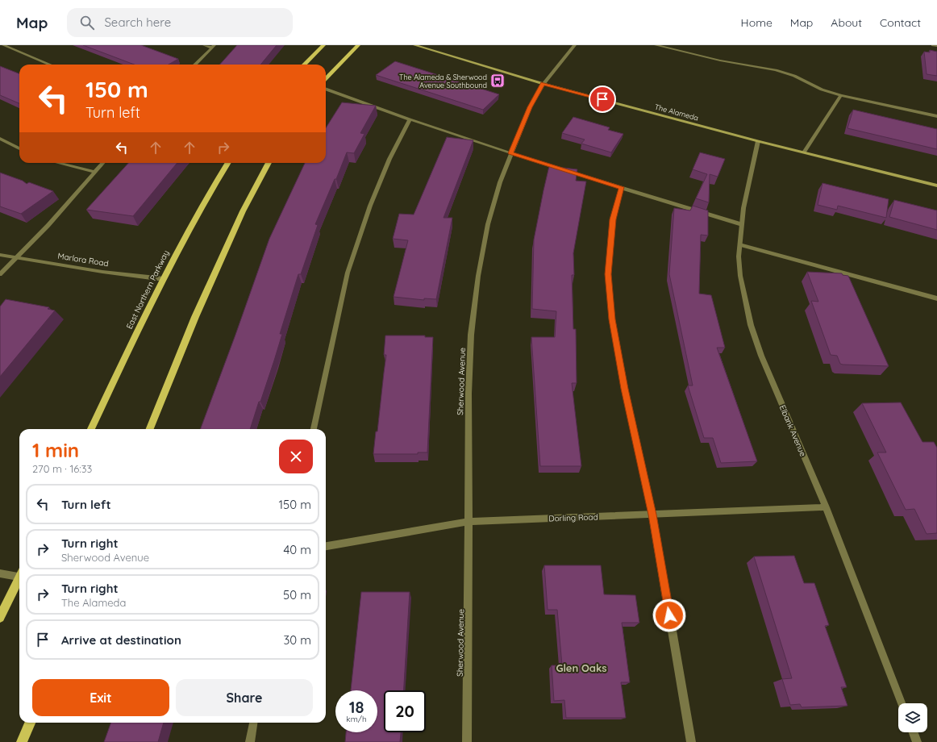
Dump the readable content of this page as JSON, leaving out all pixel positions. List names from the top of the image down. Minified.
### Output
{"streets":{"main road":["The Alameda","East Northern Parkway"],"street":["Marlora Road","Sherwood Avenue","Elbank Avenue","Dorling Road"]},"crossings":[["The Alameda","Sherwood Avenue"],["The Alameda","Elbank Avenue"],["Marlora Road","East Northern Parkway"],["Sherwood Avenue","Dorling Road"],["Elbank Avenue","Dorling Road"]],"districts":["Glen Oaks"],"places":{"bus stop":["The Alameda & Sherwood Avenue Southbound"]},"page":{"header":"Map","search":"Search here","nav":["Home","Map","About","Contact"],"turn":["150 m","Turn left"],"heading":["1 min","270 m · 16:33"],"list":[{"name":"Turn left","value":"150 m"},{"name":"Turn right","note":"Sherwood Avenue","value":"40 m"},{"name":"Turn right","note":"The Alameda","value":"50 m"},{"name":"Arrive at destination","value":"30 m"}],"buttons":["Exit","Share"],"speed":"18 km/h","limit":"20"}}
